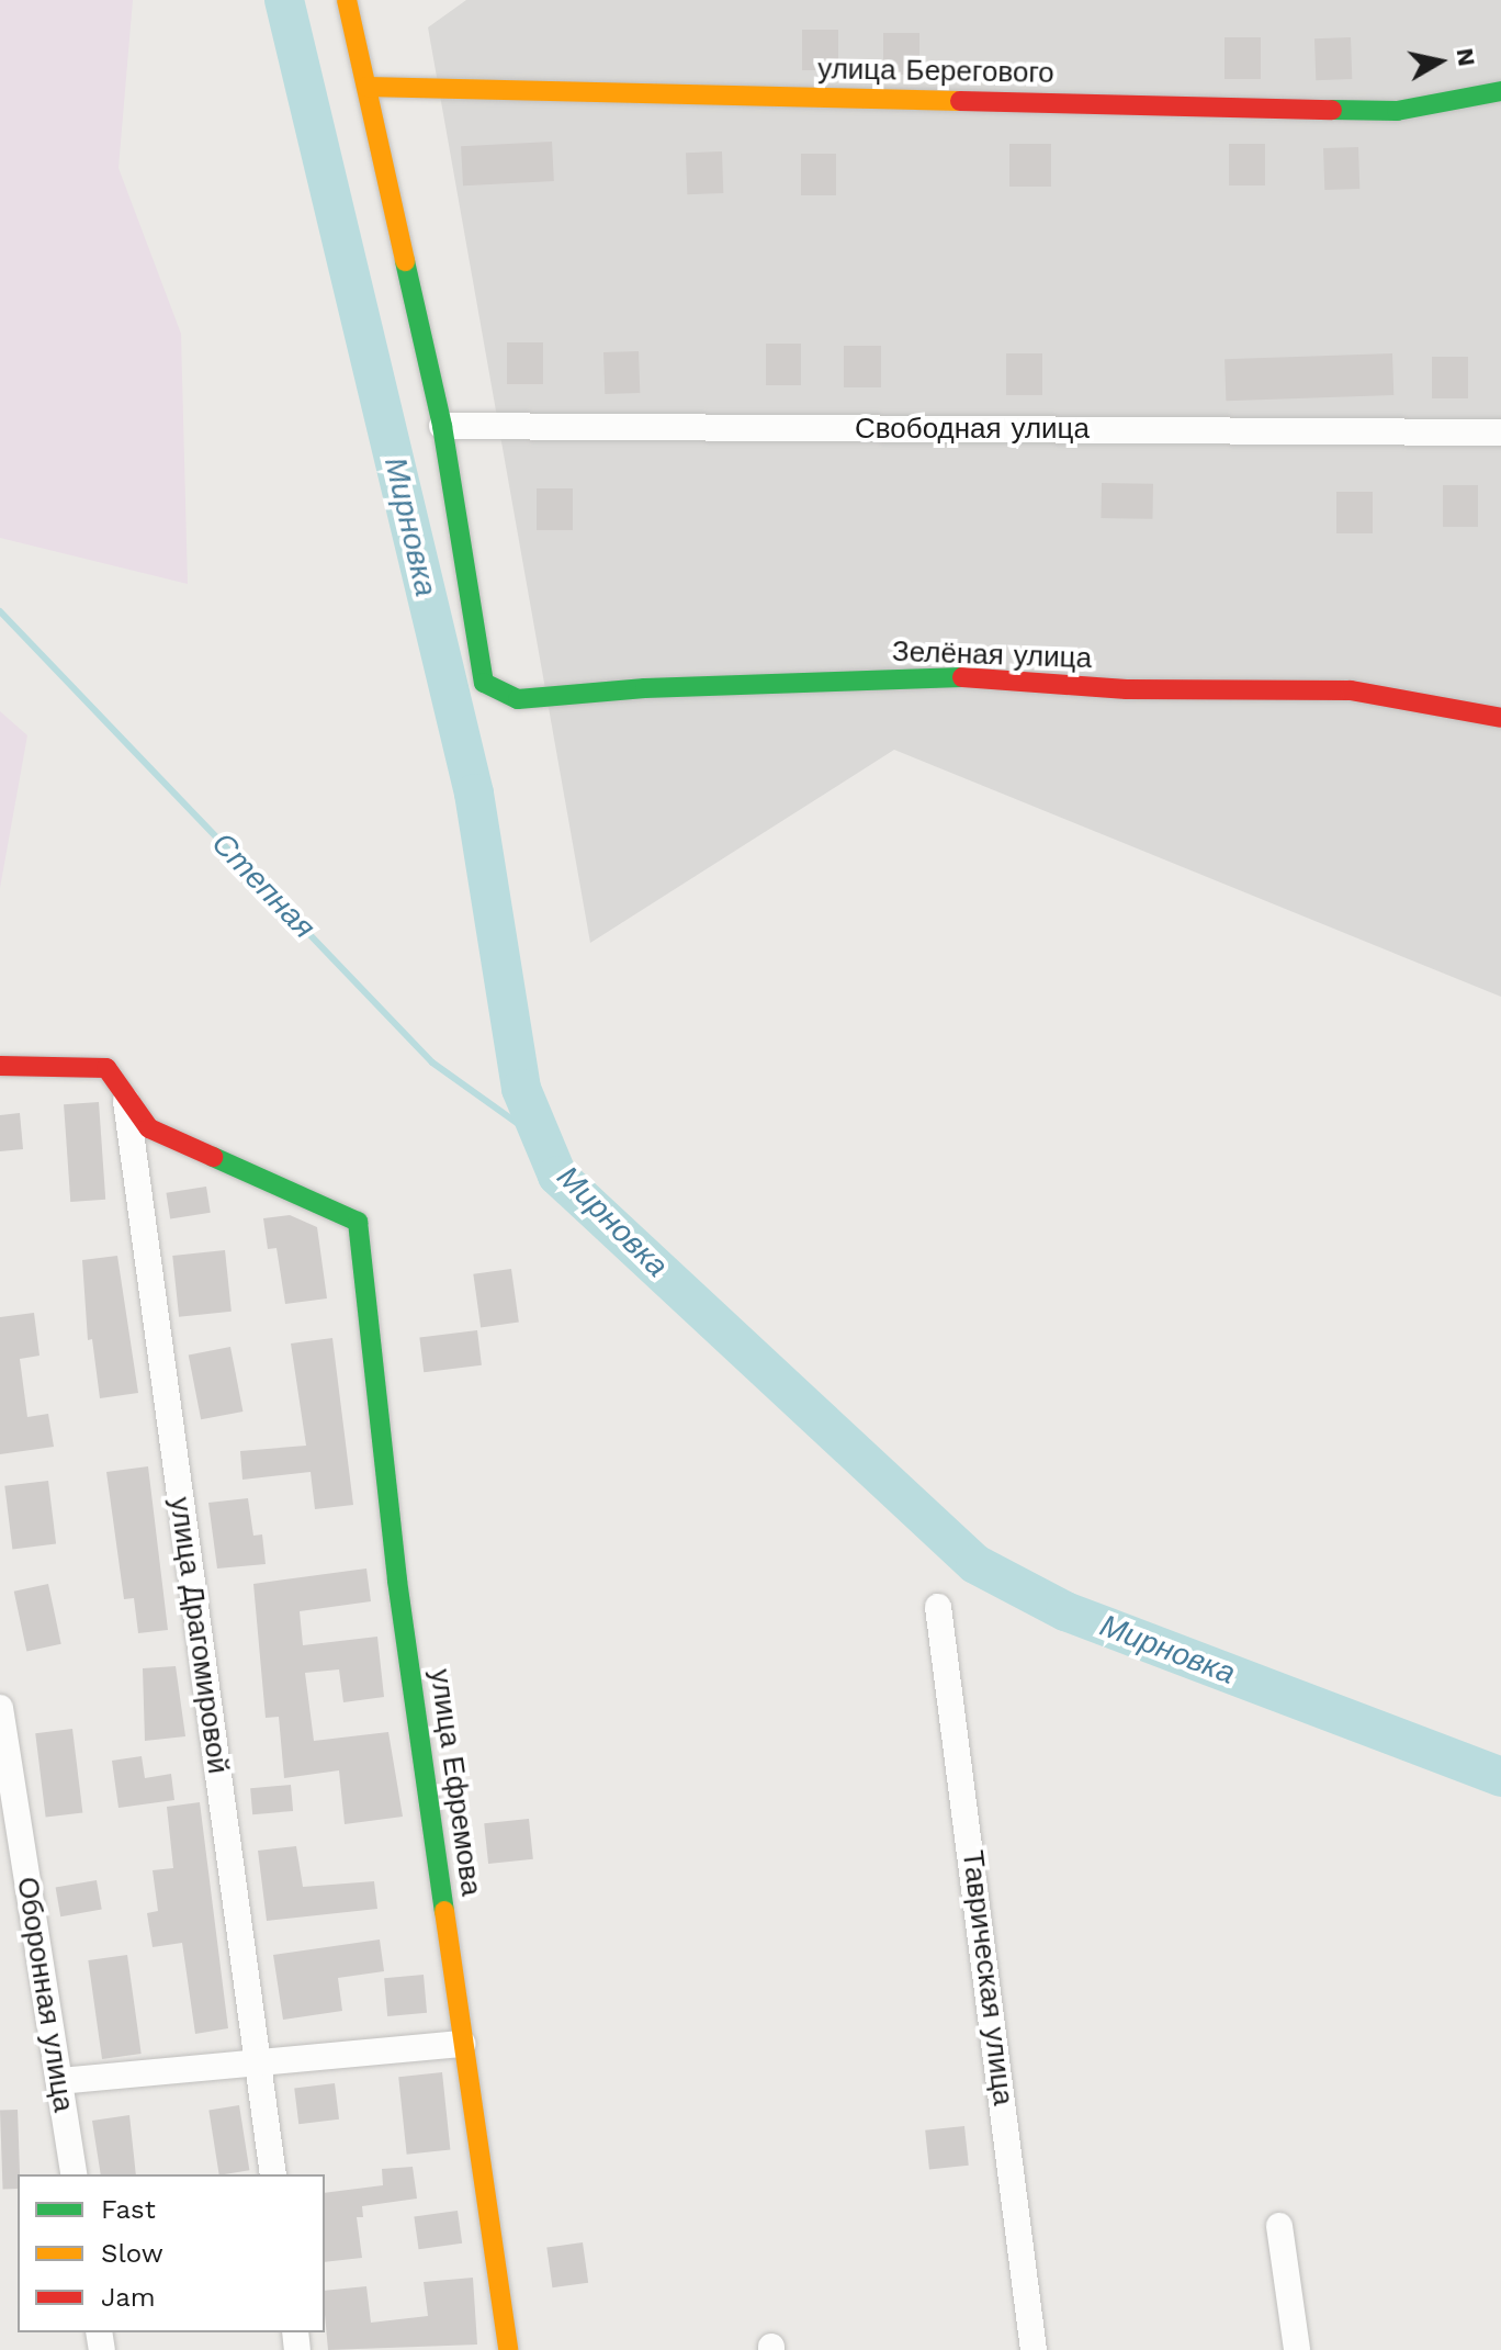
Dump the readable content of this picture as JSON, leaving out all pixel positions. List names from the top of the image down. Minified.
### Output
{"streets":{"street":["улица Берегового","Свободная улица","Зелёная улица","улица Драгомировой","улица Ефремова","Таврическая улица","Оборонная улица"]},"crossings":[["Свободная улица","Зелёная улица"],["улица Драгомировой","улица Ефремова"]],"water":["Мирновка","Степная"],"legend":["Fast","Slow","Jam"],"north":"right"}
